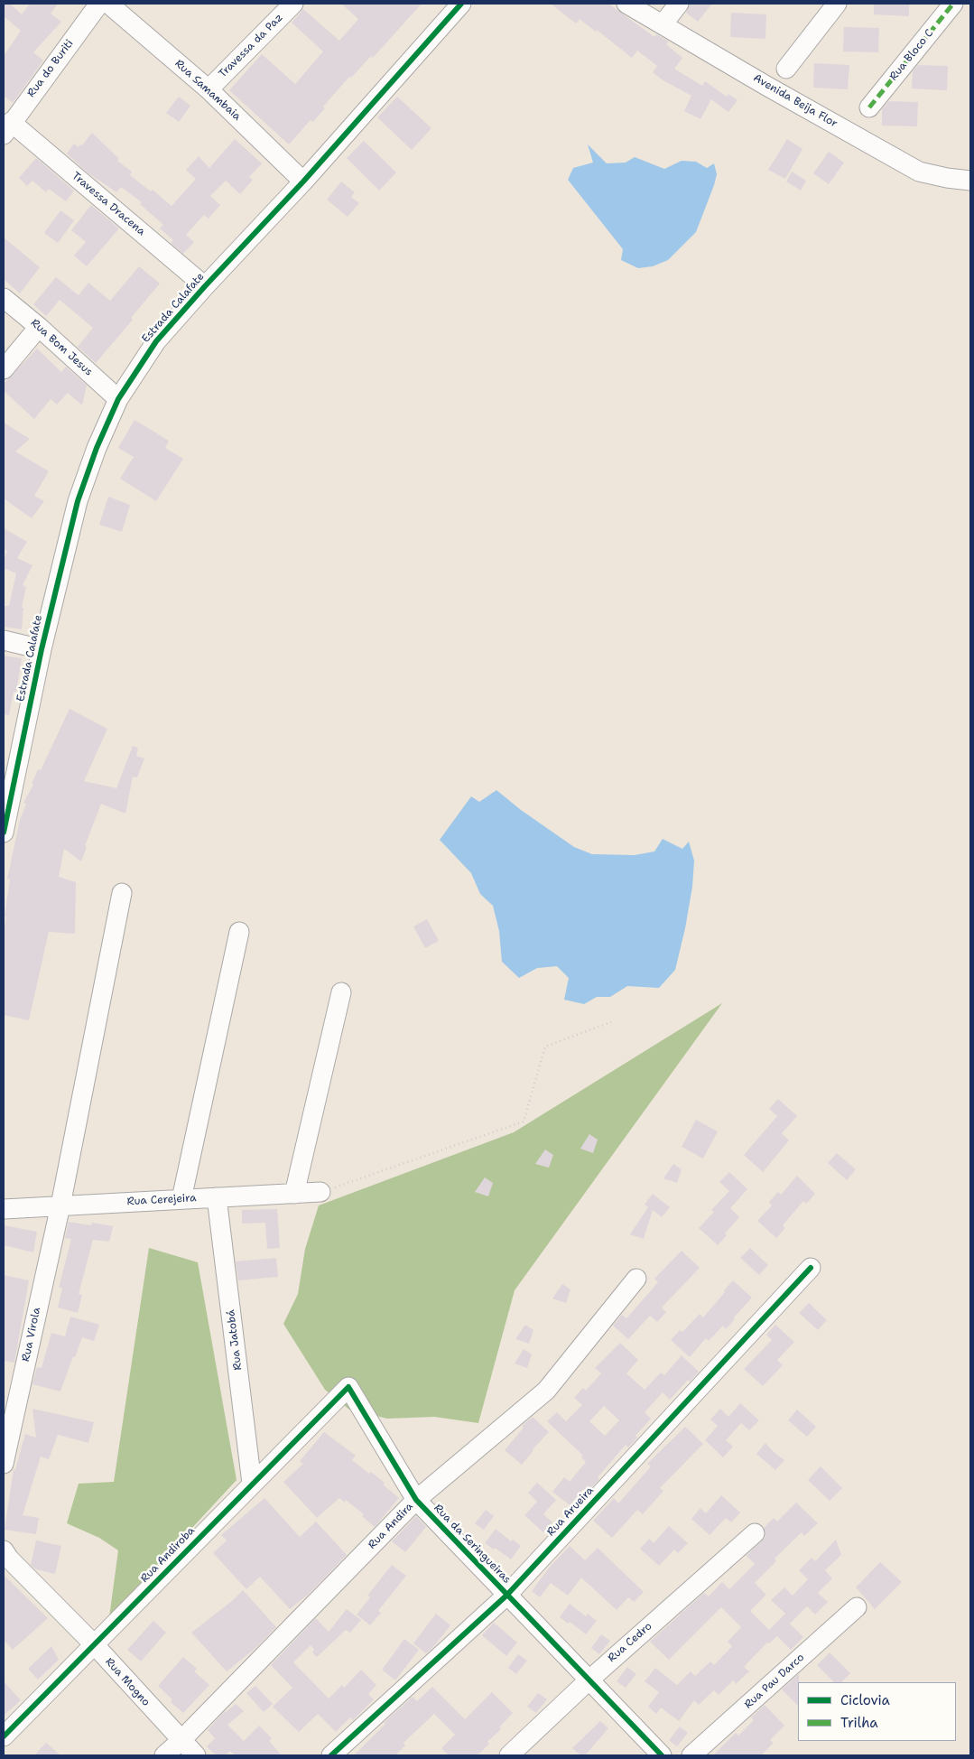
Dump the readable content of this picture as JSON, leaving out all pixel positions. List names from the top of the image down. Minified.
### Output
{"streets":{"street":["Travessa da Paz","Rua Bloco C","Rua do Buriti","Rua Samambaia","Avenida Beija Flor","Travessa Dracena","Estrada Calafate","Rua Bom Jesus","Rua Cerejeira","Rua Virola","Rua Jatobá","Rua Arueira","Rua Andira","Rua da Seringueiras","Rua Andiroba","Rua Cedro","Rua Pau Darco","Rua Mogno"]},"crossings":[["Travessa da Paz","Rua Samambaia"],["Rua do Buriti","Travessa Dracena"],["Rua Samambaia","Estrada Calafate"],["Travessa Dracena","Estrada Calafate"],["Estrada Calafate","Rua Bom Jesus"],["Rua Cerejeira","Rua Virola"],["Rua Cerejeira","Rua Jatobá"],["Rua Jatobá","Rua Andiroba"],["Rua Arueira","Rua da Seringueiras"],["Rua Andira","Rua da Seringueiras"],["Rua Andira","Rua Mogno"],["Rua da Seringueiras","Rua Andiroba"],["Rua da Seringueiras","Rua Cedro"],["Rua Andiroba","Rua Mogno"]],"legend":["Ciclovia","Trilha"]}
